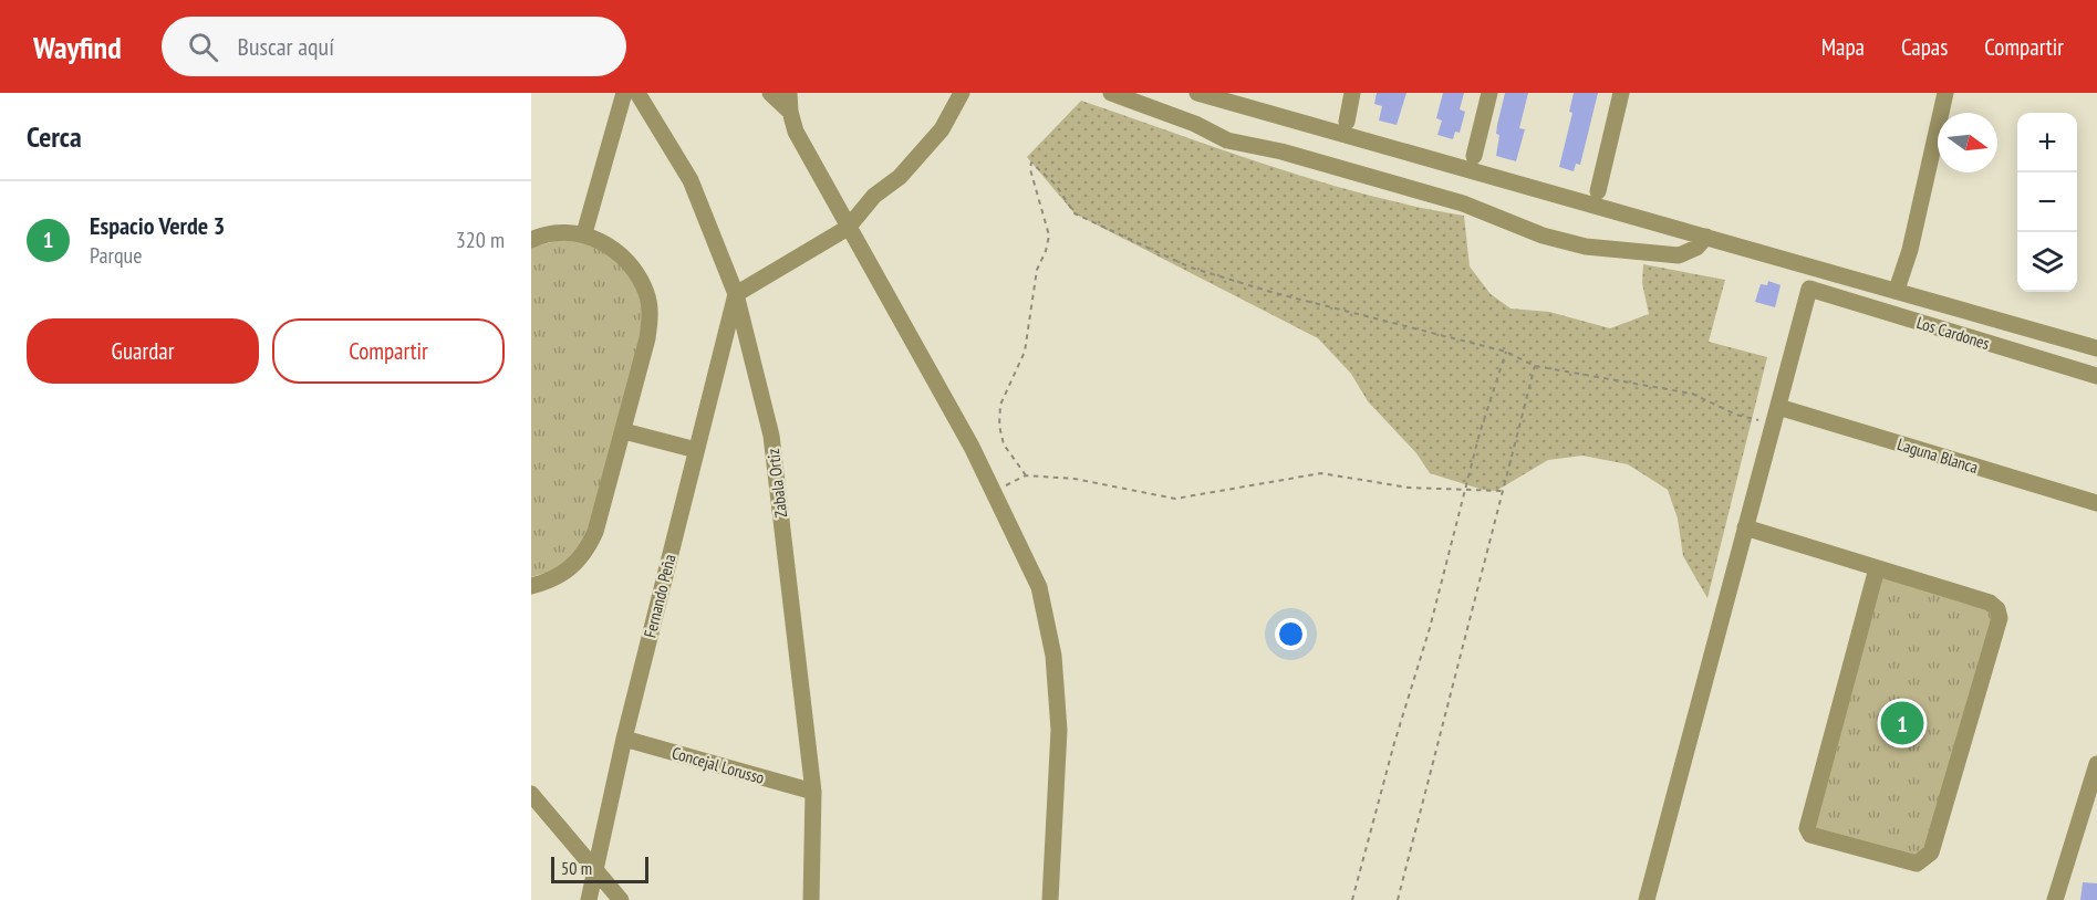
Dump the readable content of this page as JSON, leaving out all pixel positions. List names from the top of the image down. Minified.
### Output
{"streets":{"street":["Los Cardones","Laguna Blanca","Zabala Ortiz","Fernando Peña","Concejal Lorusso"]},"crossings":[["Los Cardones","Laguna Blanca"],["Zabala Ortiz","Fernando Peña"],["Zabala Ortiz","Concejal Lorusso"],["Fernando Peña","Concejal Lorusso"]],"scale_bar":"50 m","north":"right","page":{"header":"Wayfind","search":"Buscar aquí","nav":["Mapa","Capas","Compartir"],"heading":"Cerca","map_buttons":["+","−"],"list":[{"mark":"1","name":"Espacio Verde 3","note":"Parque","value":"320 m"}],"buttons":["Guardar","Compartir"],"pins":"1","scale":"50 m"}}
